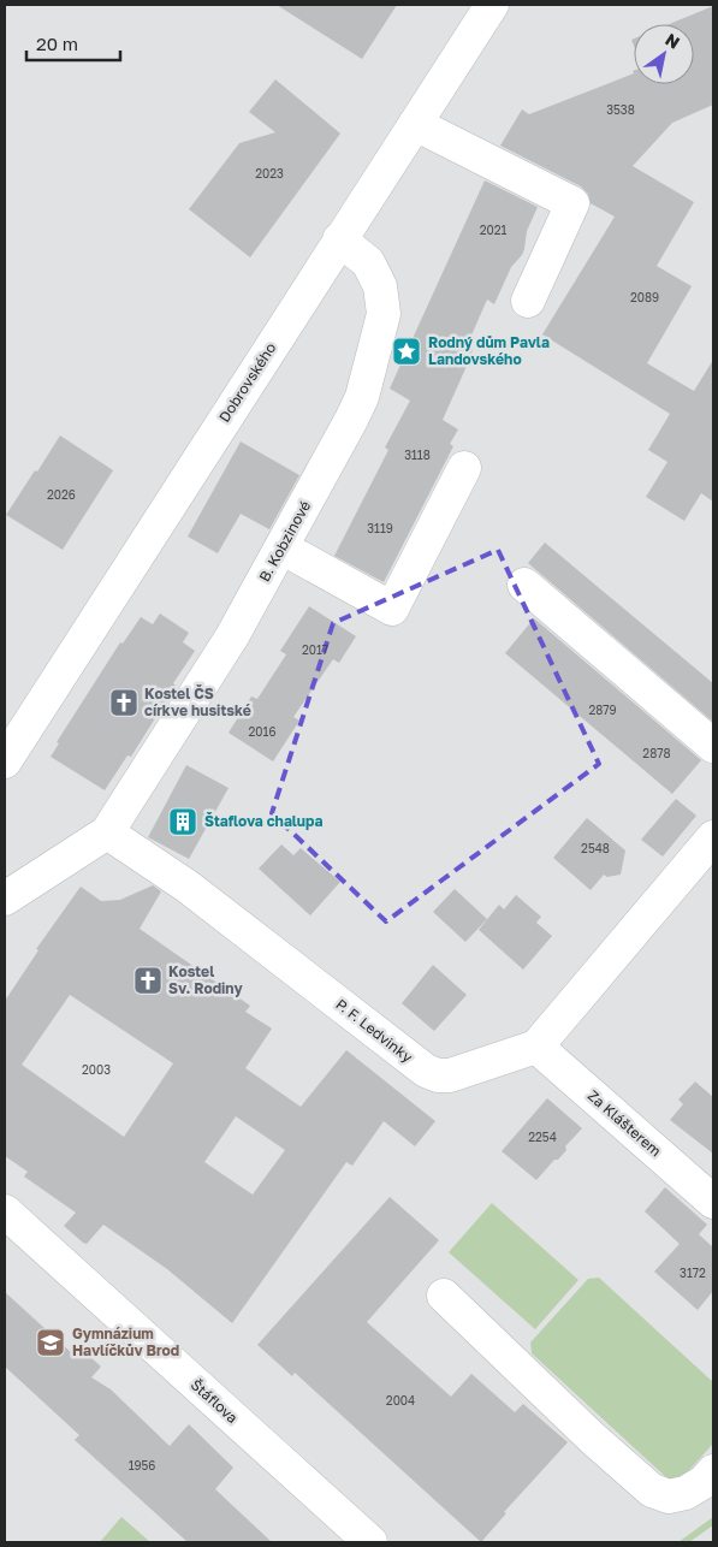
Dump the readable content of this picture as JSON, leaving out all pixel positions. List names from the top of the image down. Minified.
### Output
{"streets":{"street":["Dobrovského","B. Kobzinové","P. F. Ledvinky","Za Klášterem","Štáflova"]},"crossings":[["Dobrovského","B. Kobzinové"],["B. Kobzinové","P. F. Ledvinky"],["P. F. Ledvinky","Za Klášterem"]],"places":{"place":["Rodný dům Pavla Landovského"],"church":["Kostel ČS církve husitské","Kostel Sv. Rodiny"],"building":["Štaflova chalupa"],"school or university":["Gymnázium Havlíčkův Brod"]},"house_numbers":["3538","2023","2021","2089","3118","2026","3119","2017","2879","2016","2878","2548","2003","2254","3172","2004","1956"],"scale_bar":"20 m","north":"top right"}
